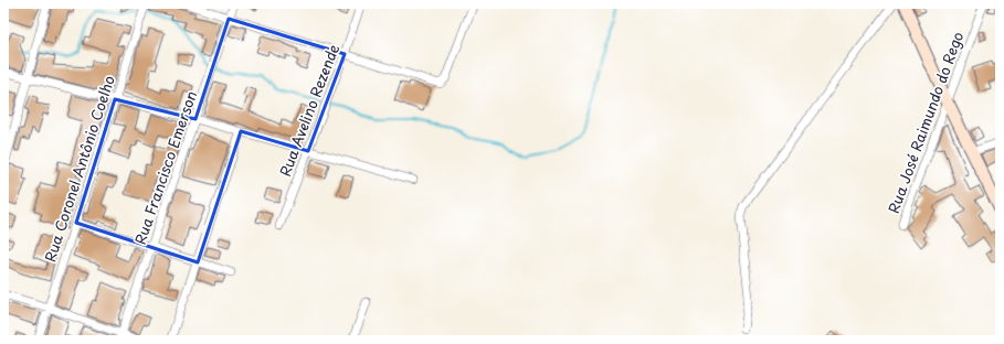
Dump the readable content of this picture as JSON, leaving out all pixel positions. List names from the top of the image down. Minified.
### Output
{"streets":{"street":["Rua Avelino Rezende","Rua José Raimundo do Rego","Rua Francisco Emerson","Rua Coronel Antônio Coelho"]}}
